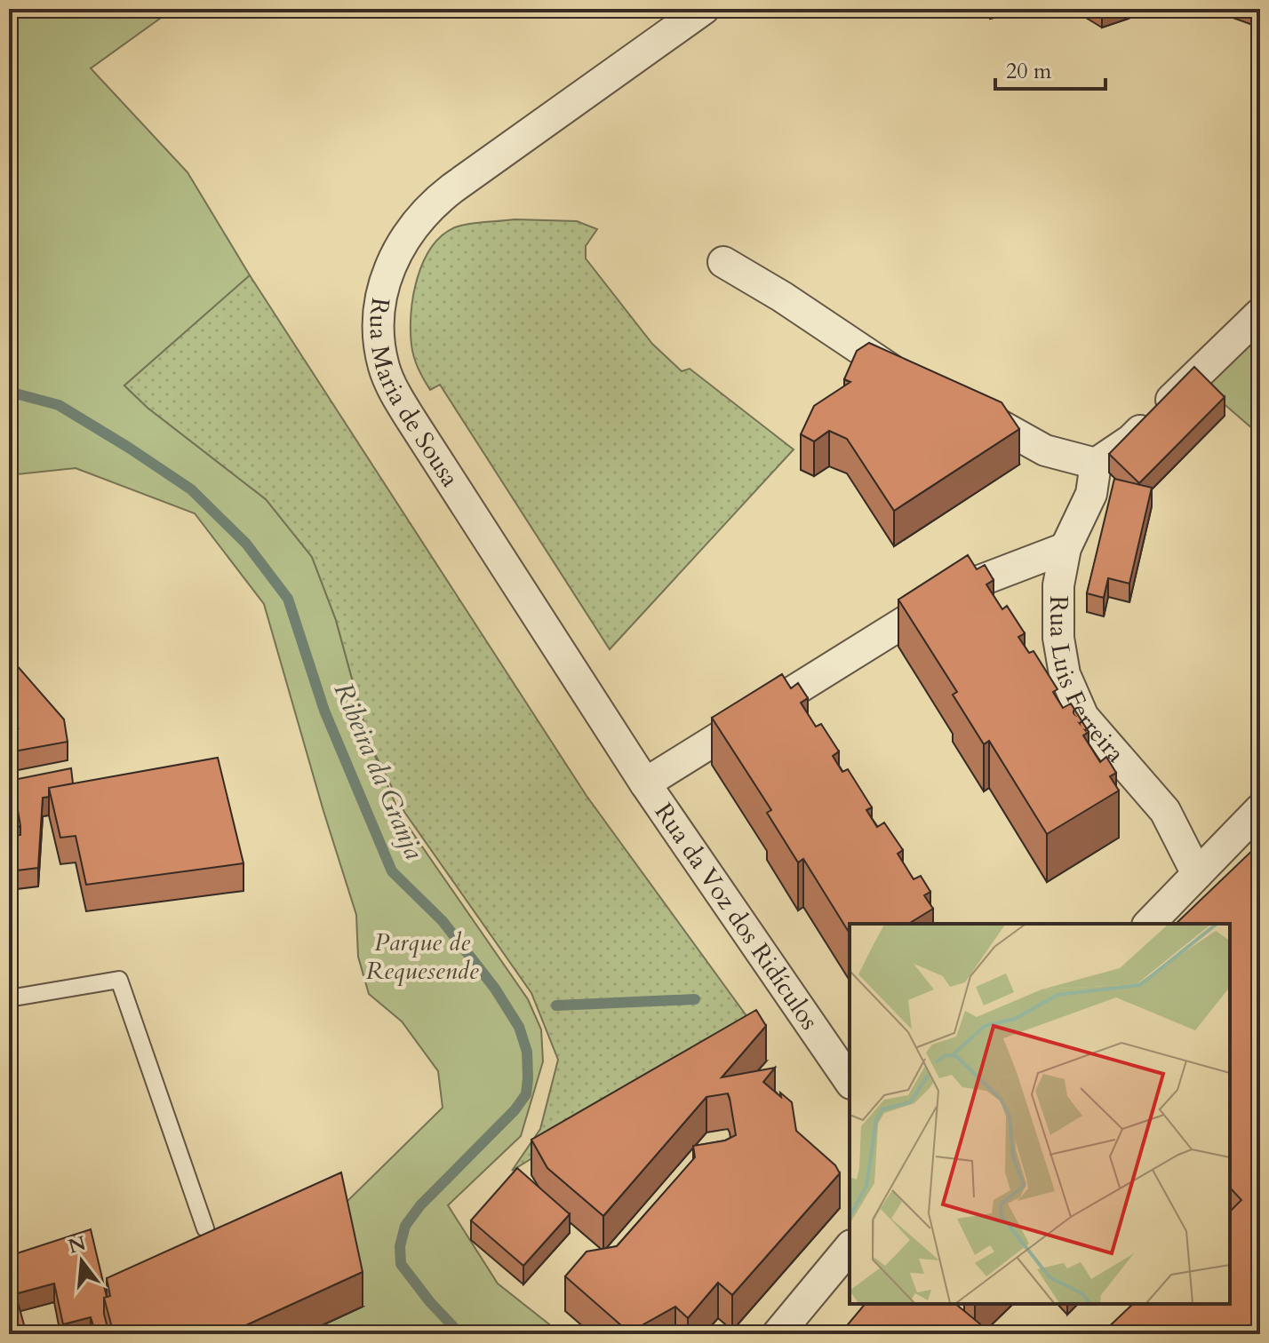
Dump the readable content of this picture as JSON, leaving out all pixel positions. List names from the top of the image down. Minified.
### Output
{"streets":{"street":["Rua Maria de Sousa","Rua Luis Ferreira","Rua da Voz dos Ridículos"]},"crossings":[["Rua Maria de Sousa","Rua da Voz dos Ridículos"]],"water":["Ribeira da Granja"],"parks":["Parque de Requesende"],"scale_bar":"20 m","north":"top"}
